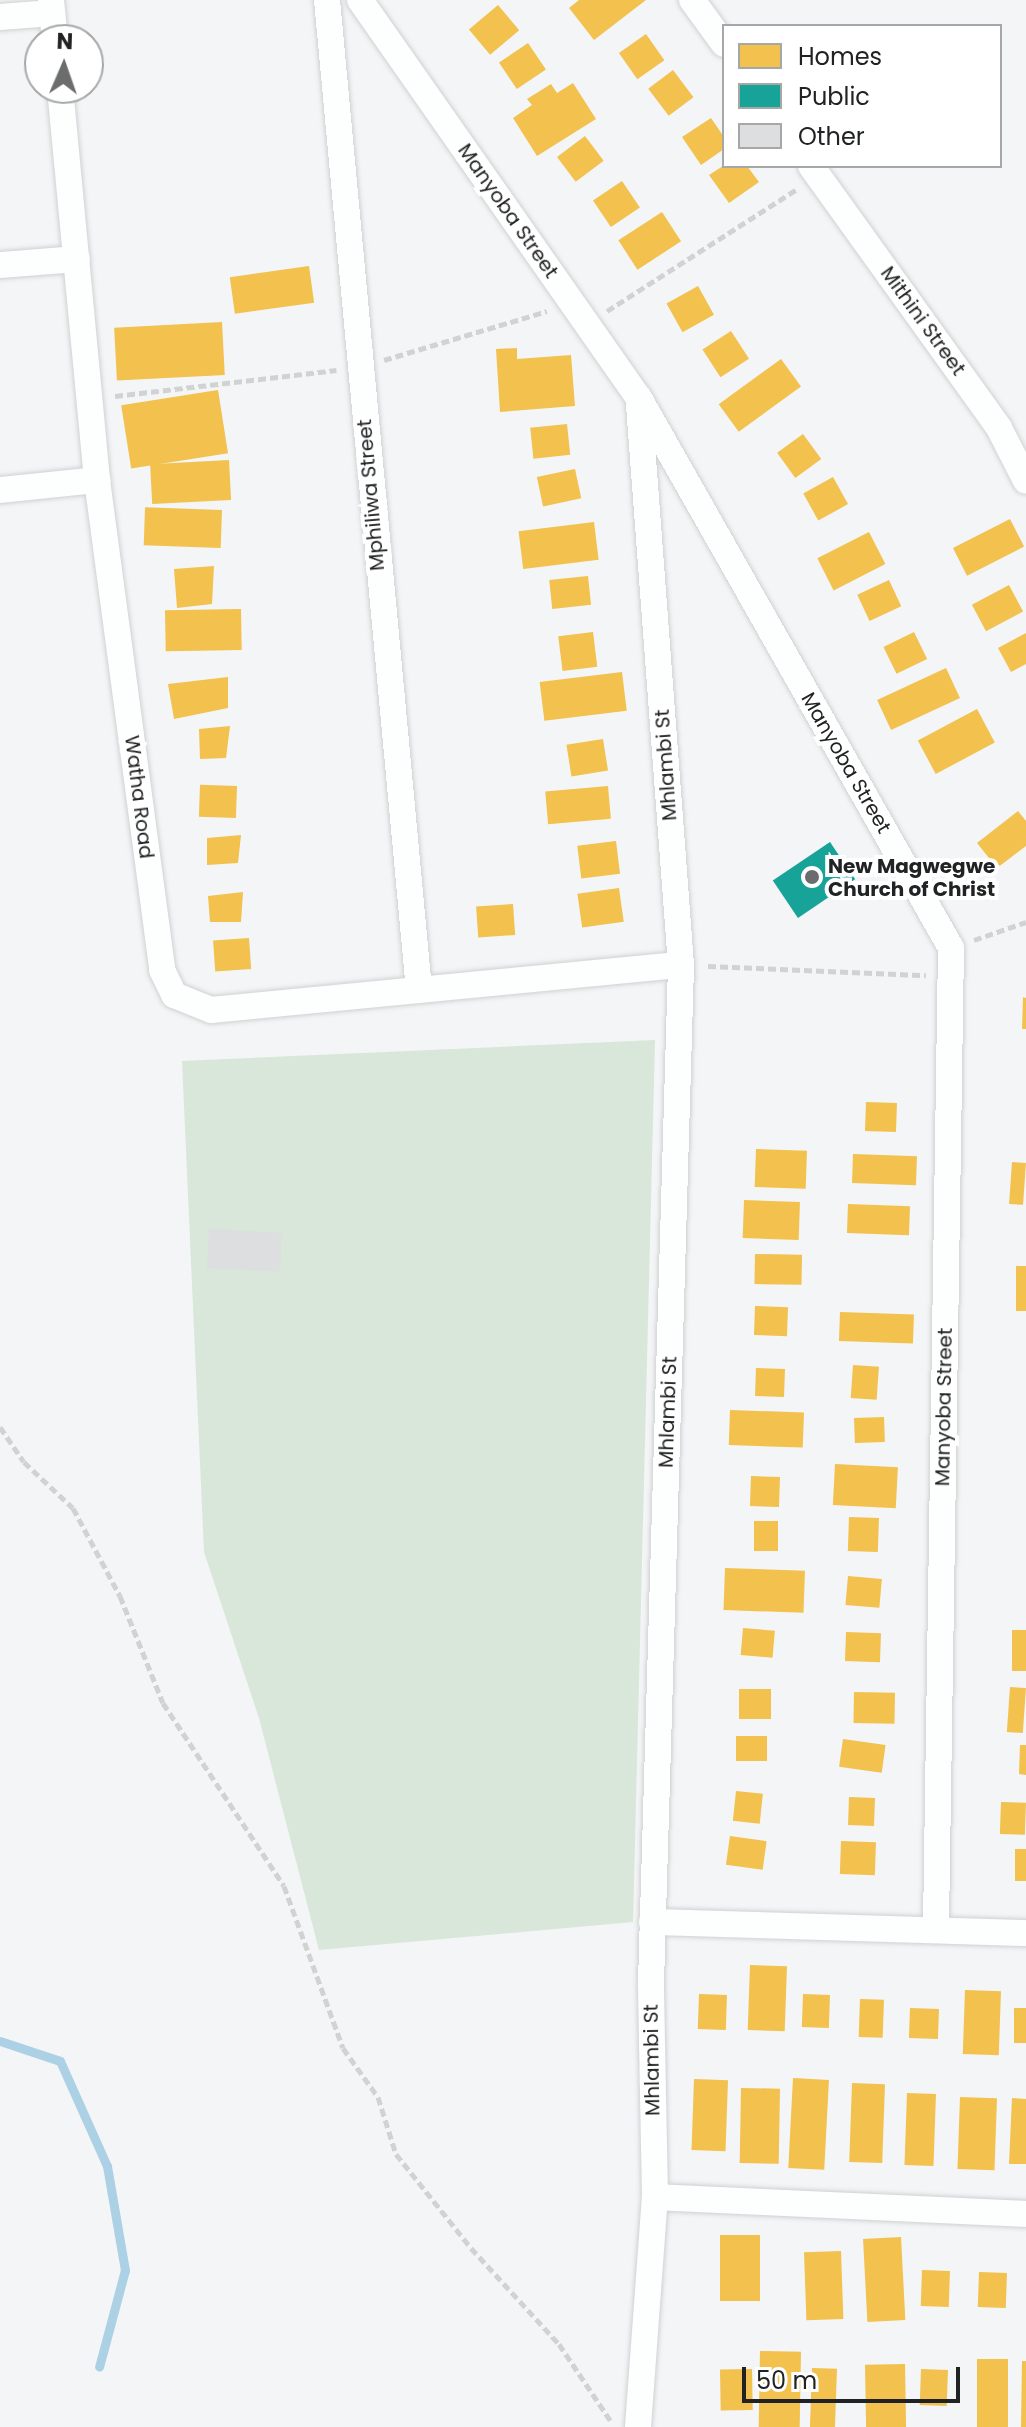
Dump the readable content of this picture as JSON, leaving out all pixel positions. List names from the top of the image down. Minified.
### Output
{"streets":{"street":["Manyoba Street","Mithini Street","Mphiliwa Street","Mhlambi St","Watha Road"]},"crossings":[["Manyoba Street","Mhlambi St"],["Mphiliwa Street","Watha Road"],["Mhlambi St","Watha Road"]],"places":["New Magwegwe Church of Christ"],"legend":["Homes","Public","Other"],"scale_bar":"50 m","north":"top"}
